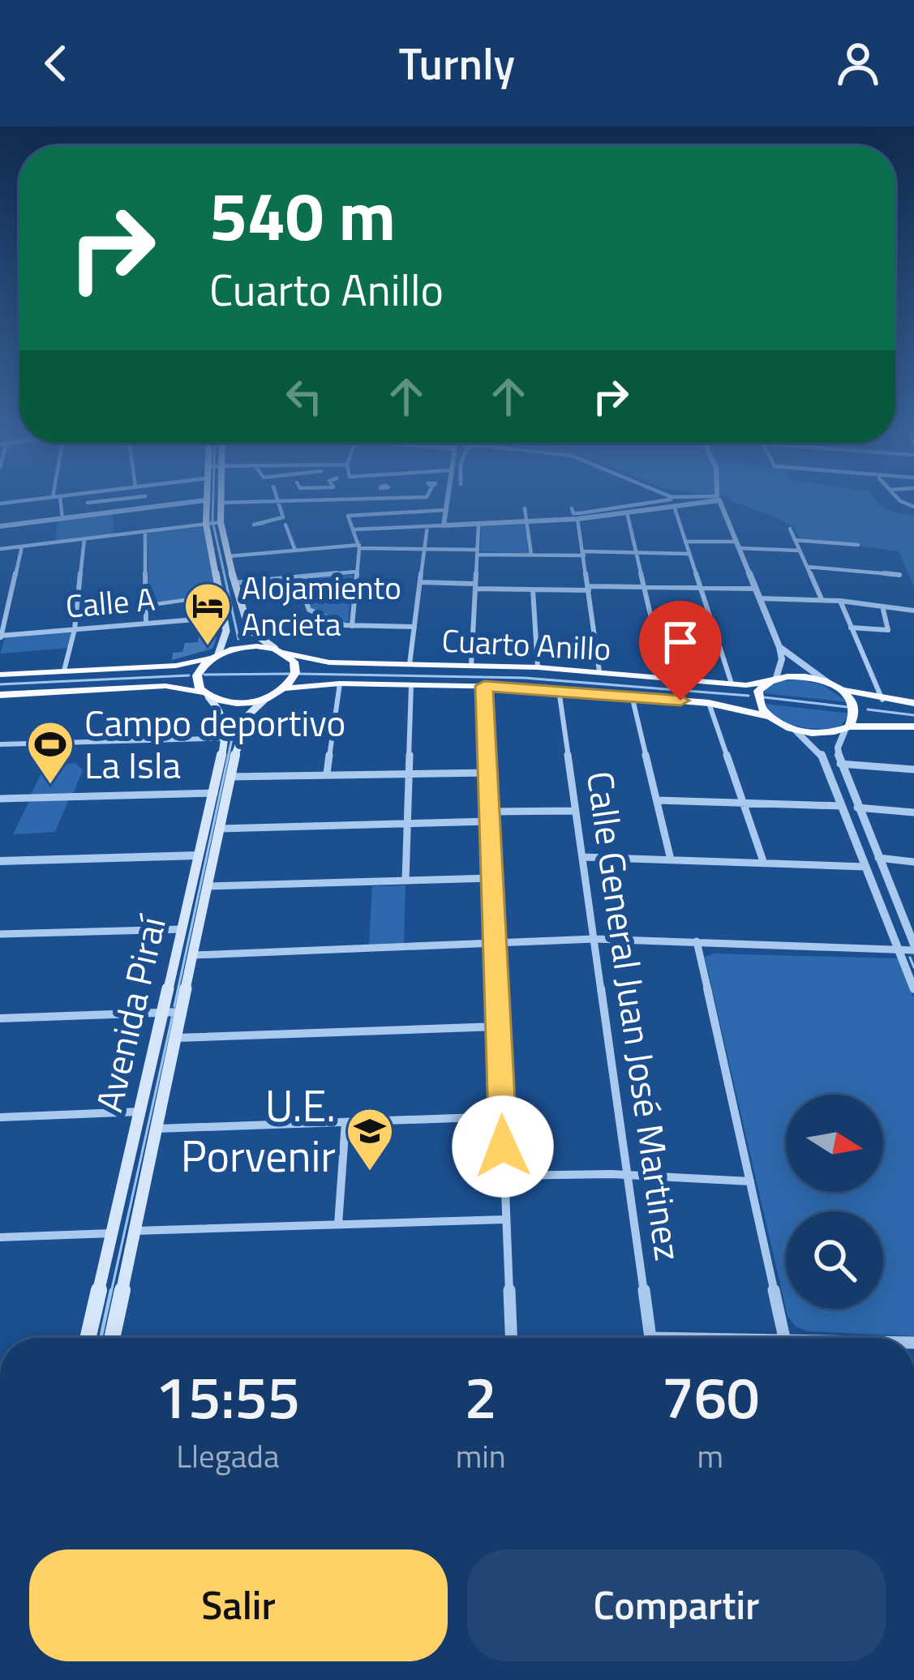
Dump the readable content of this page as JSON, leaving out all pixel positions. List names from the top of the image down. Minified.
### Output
{"streets":{"highway":["Cuarto Anillo"],"main road":["Avenida Piraí"],"street":["Calle A","Calle General Juan José Martinez"]},"crossings":[["Cuarto Anillo","Calle General Juan José Martinez"]],"places":{"hotel":["Alojamiento Ancieta"],"sports":["Campo deportivo La Isla"],"school or university":["U.E. Porvenir"]},"north":"right","page":{"header":"Turnly","turn":["540 m","Cuarto Anillo"],"eta":["15:55","Llegada","2","min","760","m"],"buttons":["Salir","Compartir"]}}
